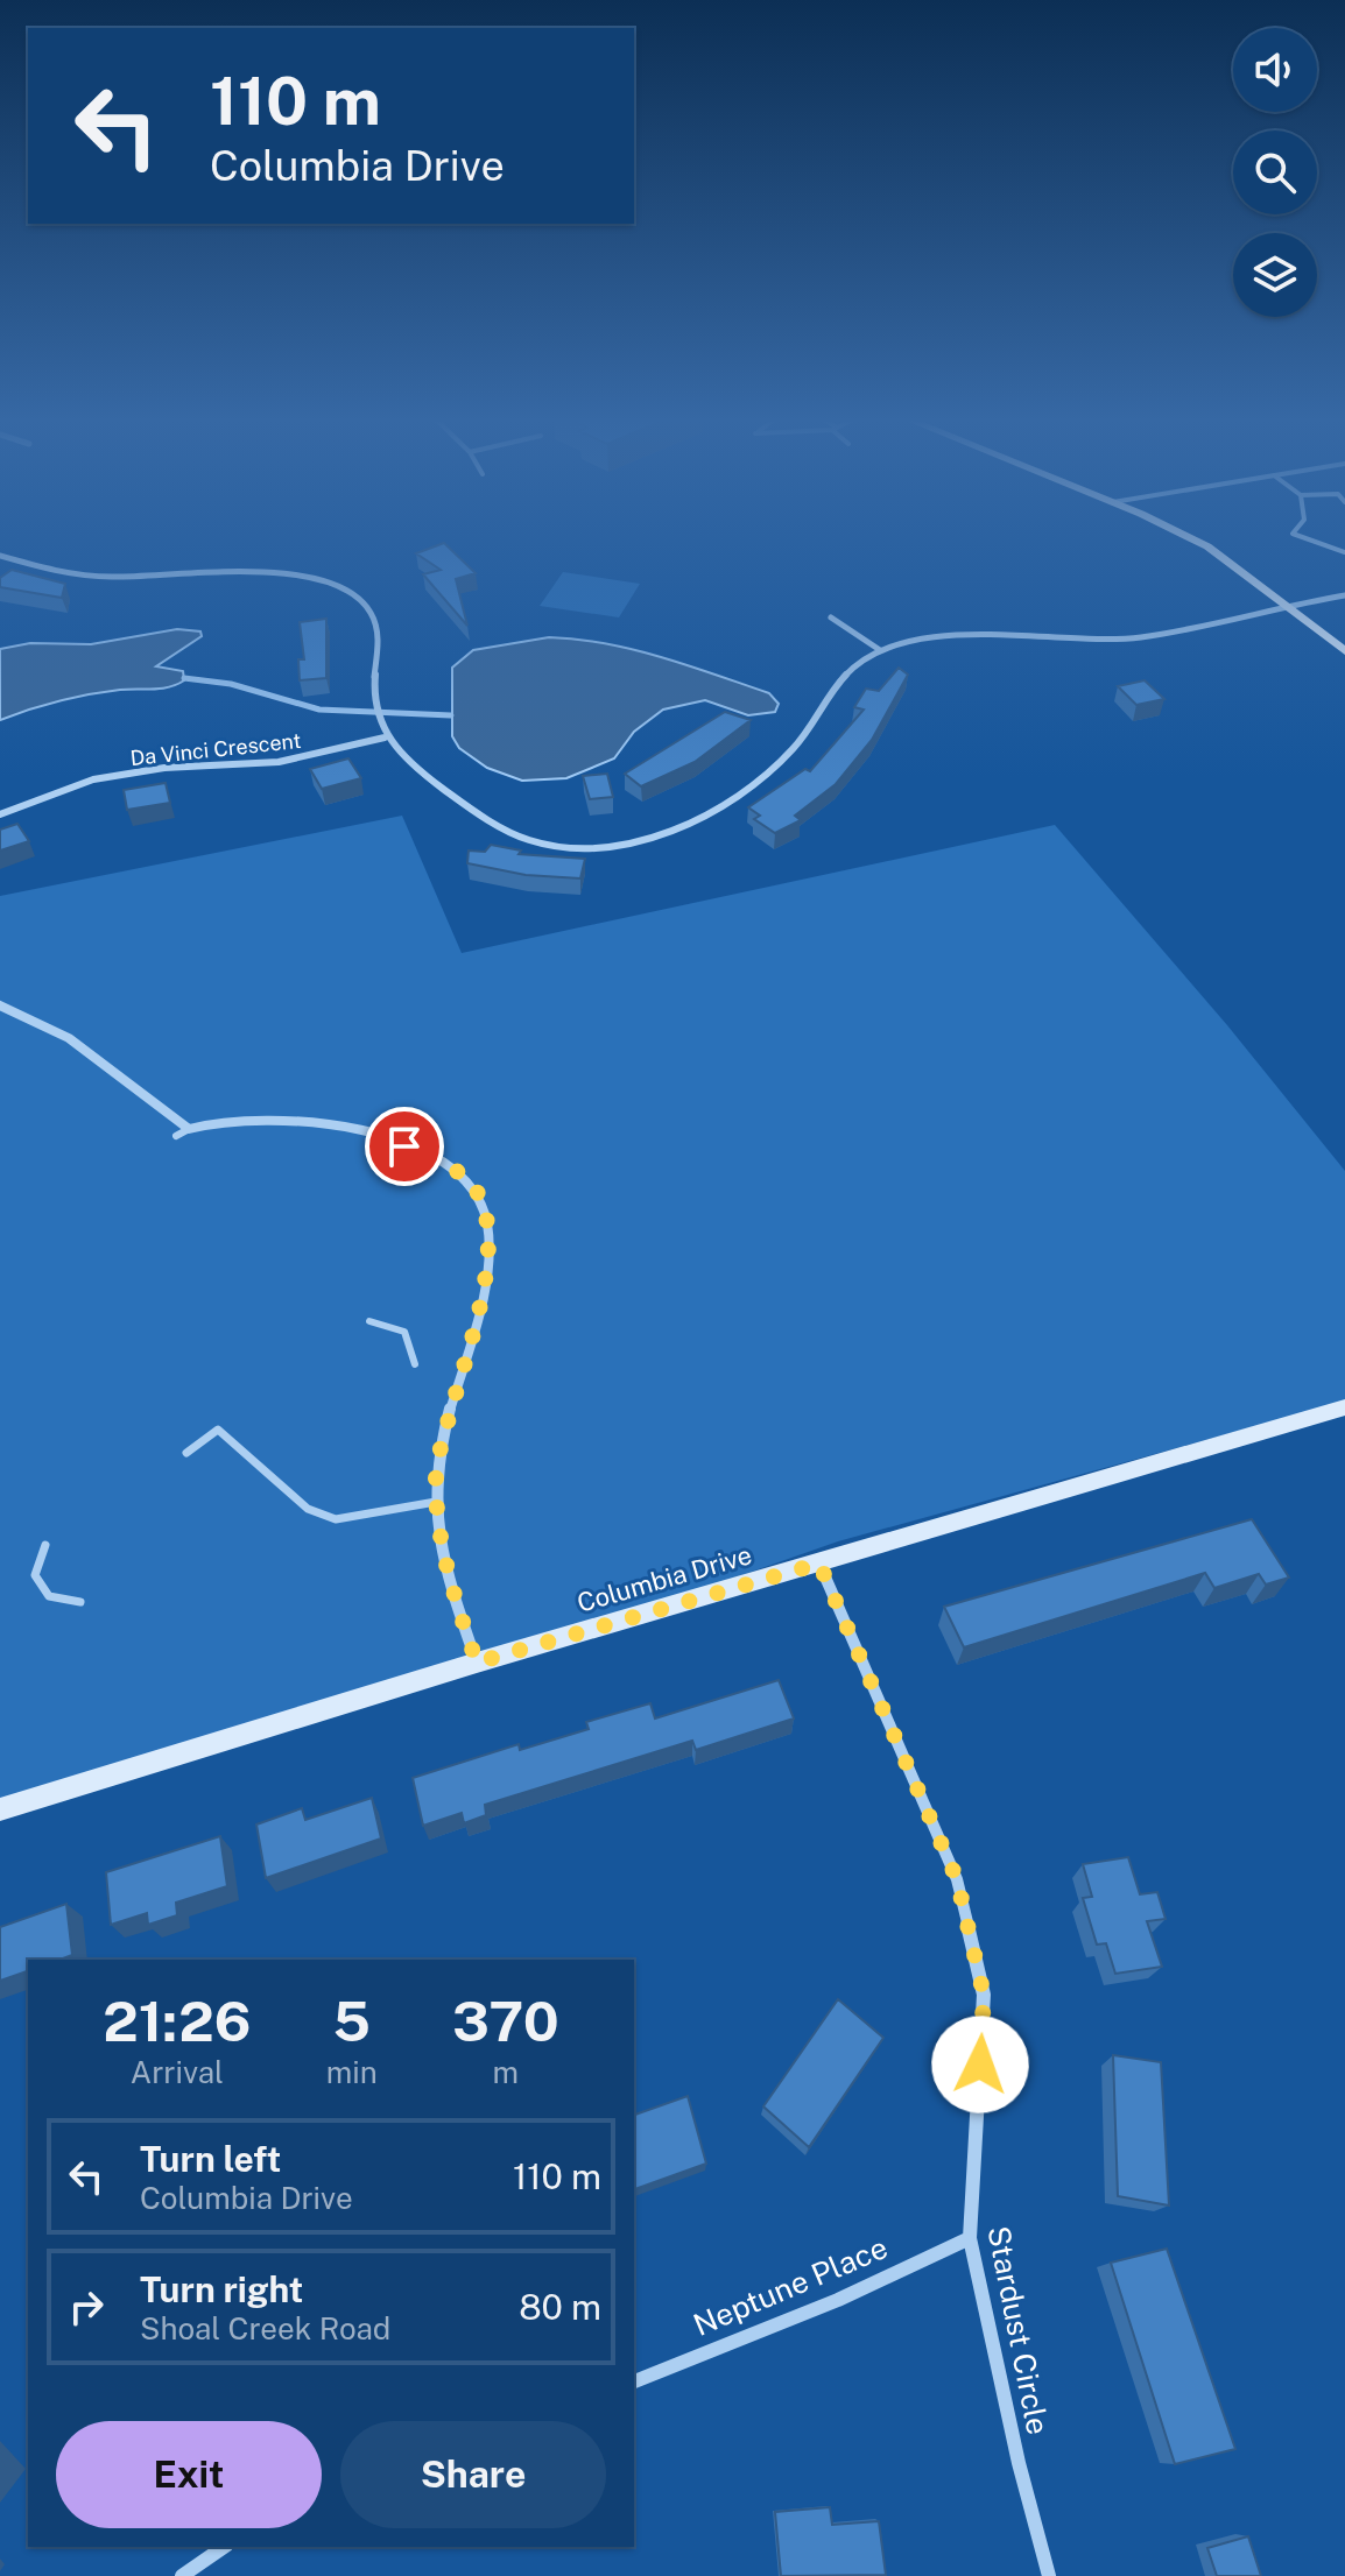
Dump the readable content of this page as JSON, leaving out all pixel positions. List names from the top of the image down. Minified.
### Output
{"streets":{"main road":["Columbia Drive"],"street":["Da Vinci Crescent","Neptune Place","Stardust Circle"]},"crossings":[["Columbia Drive","Stardust Circle"],["Neptune Place","Stardust Circle"]],"page":{"turn":["110 m","Columbia Drive"],"eta":["21:26","Arrival","5","min","370","m"],"list":[{"name":"Turn left","note":"Columbia Drive","value":"110 m"},{"name":"Turn right","note":"Shoal Creek Road","value":"80 m"}],"buttons":["Exit","Share"]}}
